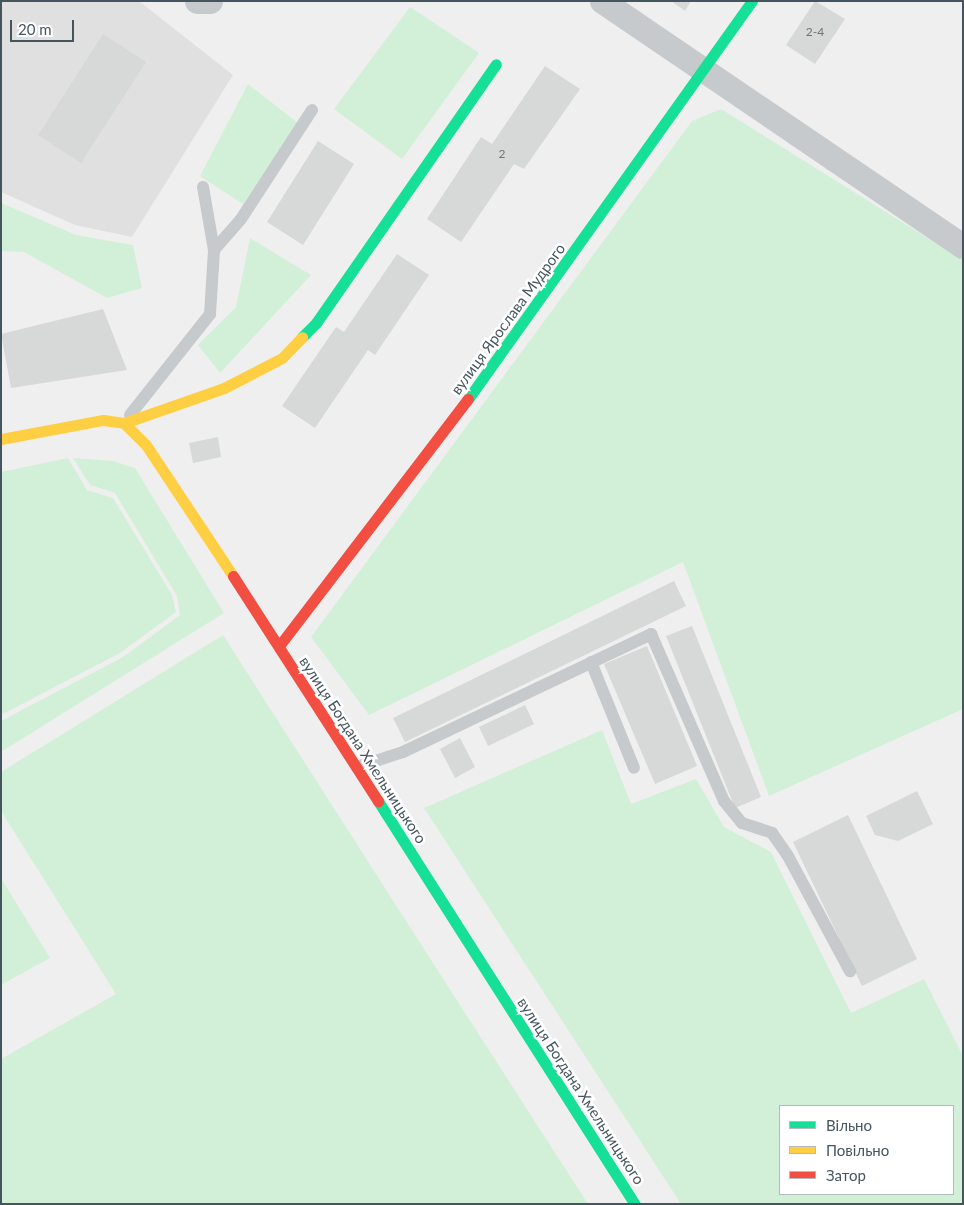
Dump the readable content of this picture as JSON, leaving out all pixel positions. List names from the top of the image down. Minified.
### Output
{"streets":{"street":["вулиця Ярослава Мудрого","вулиця Богдана Хмельницького"]},"crossings":[["вулиця Ярослава Мудрого","вулиця Богдана Хмельницького"]],"house_numbers":["2-4","2"],"legend":["Вільно","Повільно","Затор"],"scale_bar":"20 m"}
